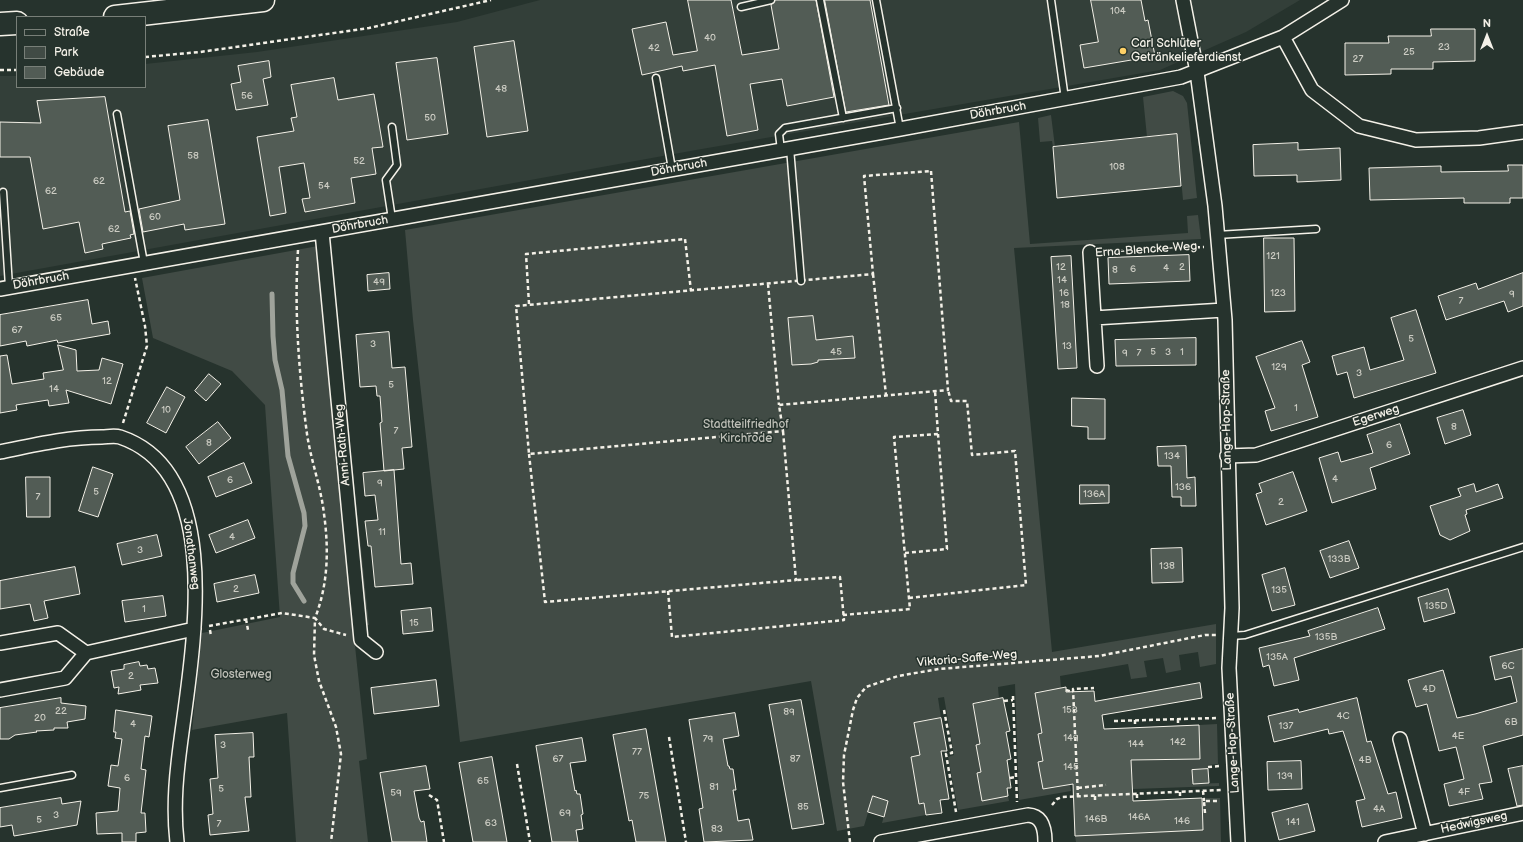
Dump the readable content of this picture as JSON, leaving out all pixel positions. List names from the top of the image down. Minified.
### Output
{"streets":{"street":["Döhrbruch","Erna-Blencke-Weg","Egerweg","Lange-Hop-Straße","Anni-Rath-Weg","Jonathanweg","Hedwigsweg"],"path":["Viktoria-Saffe-Weg"]},"crossings":[["Döhrbruch","Lange-Hop-Straße"],["Döhrbruch","Anni-Rath-Weg"],["Erna-Blencke-Weg","Lange-Hop-Straße"],["Egerweg","Lange-Hop-Straße"],["Lange-Hop-Straße","Viktoria-Saffe-Weg"]],"parks":["Stadtteilfriedhof Kirchrode","Glosterweg"],"places":["Carl Schlüter Getränkelieferdienst"],"house_numbers":["104","40","23","42","25","27","48","56","50","58","52","108","62","54","62","60","62","121","12","2","4","6","8","14","49","16","123","9","7","18","65","67","5","3","13","45","5","3","1","9","7","129","3","12","5","14","1","10","8","7","8","6","134","4","6","9","136","5","136A","7","2","11","4","3","133B","138","2","135","135D","1","15","135B","135A","6C","2","4D","153","22","89","4C","20","6B","4","137","4E","149","79","142","144","3","77","67","87","4B","145","139","6","65","81","5","4F","59","75","85","4A","69","3","146A","146B","5","146","141","63","7","83"],"legend":["Straße","Park","Gebäude"],"north":"top"}
